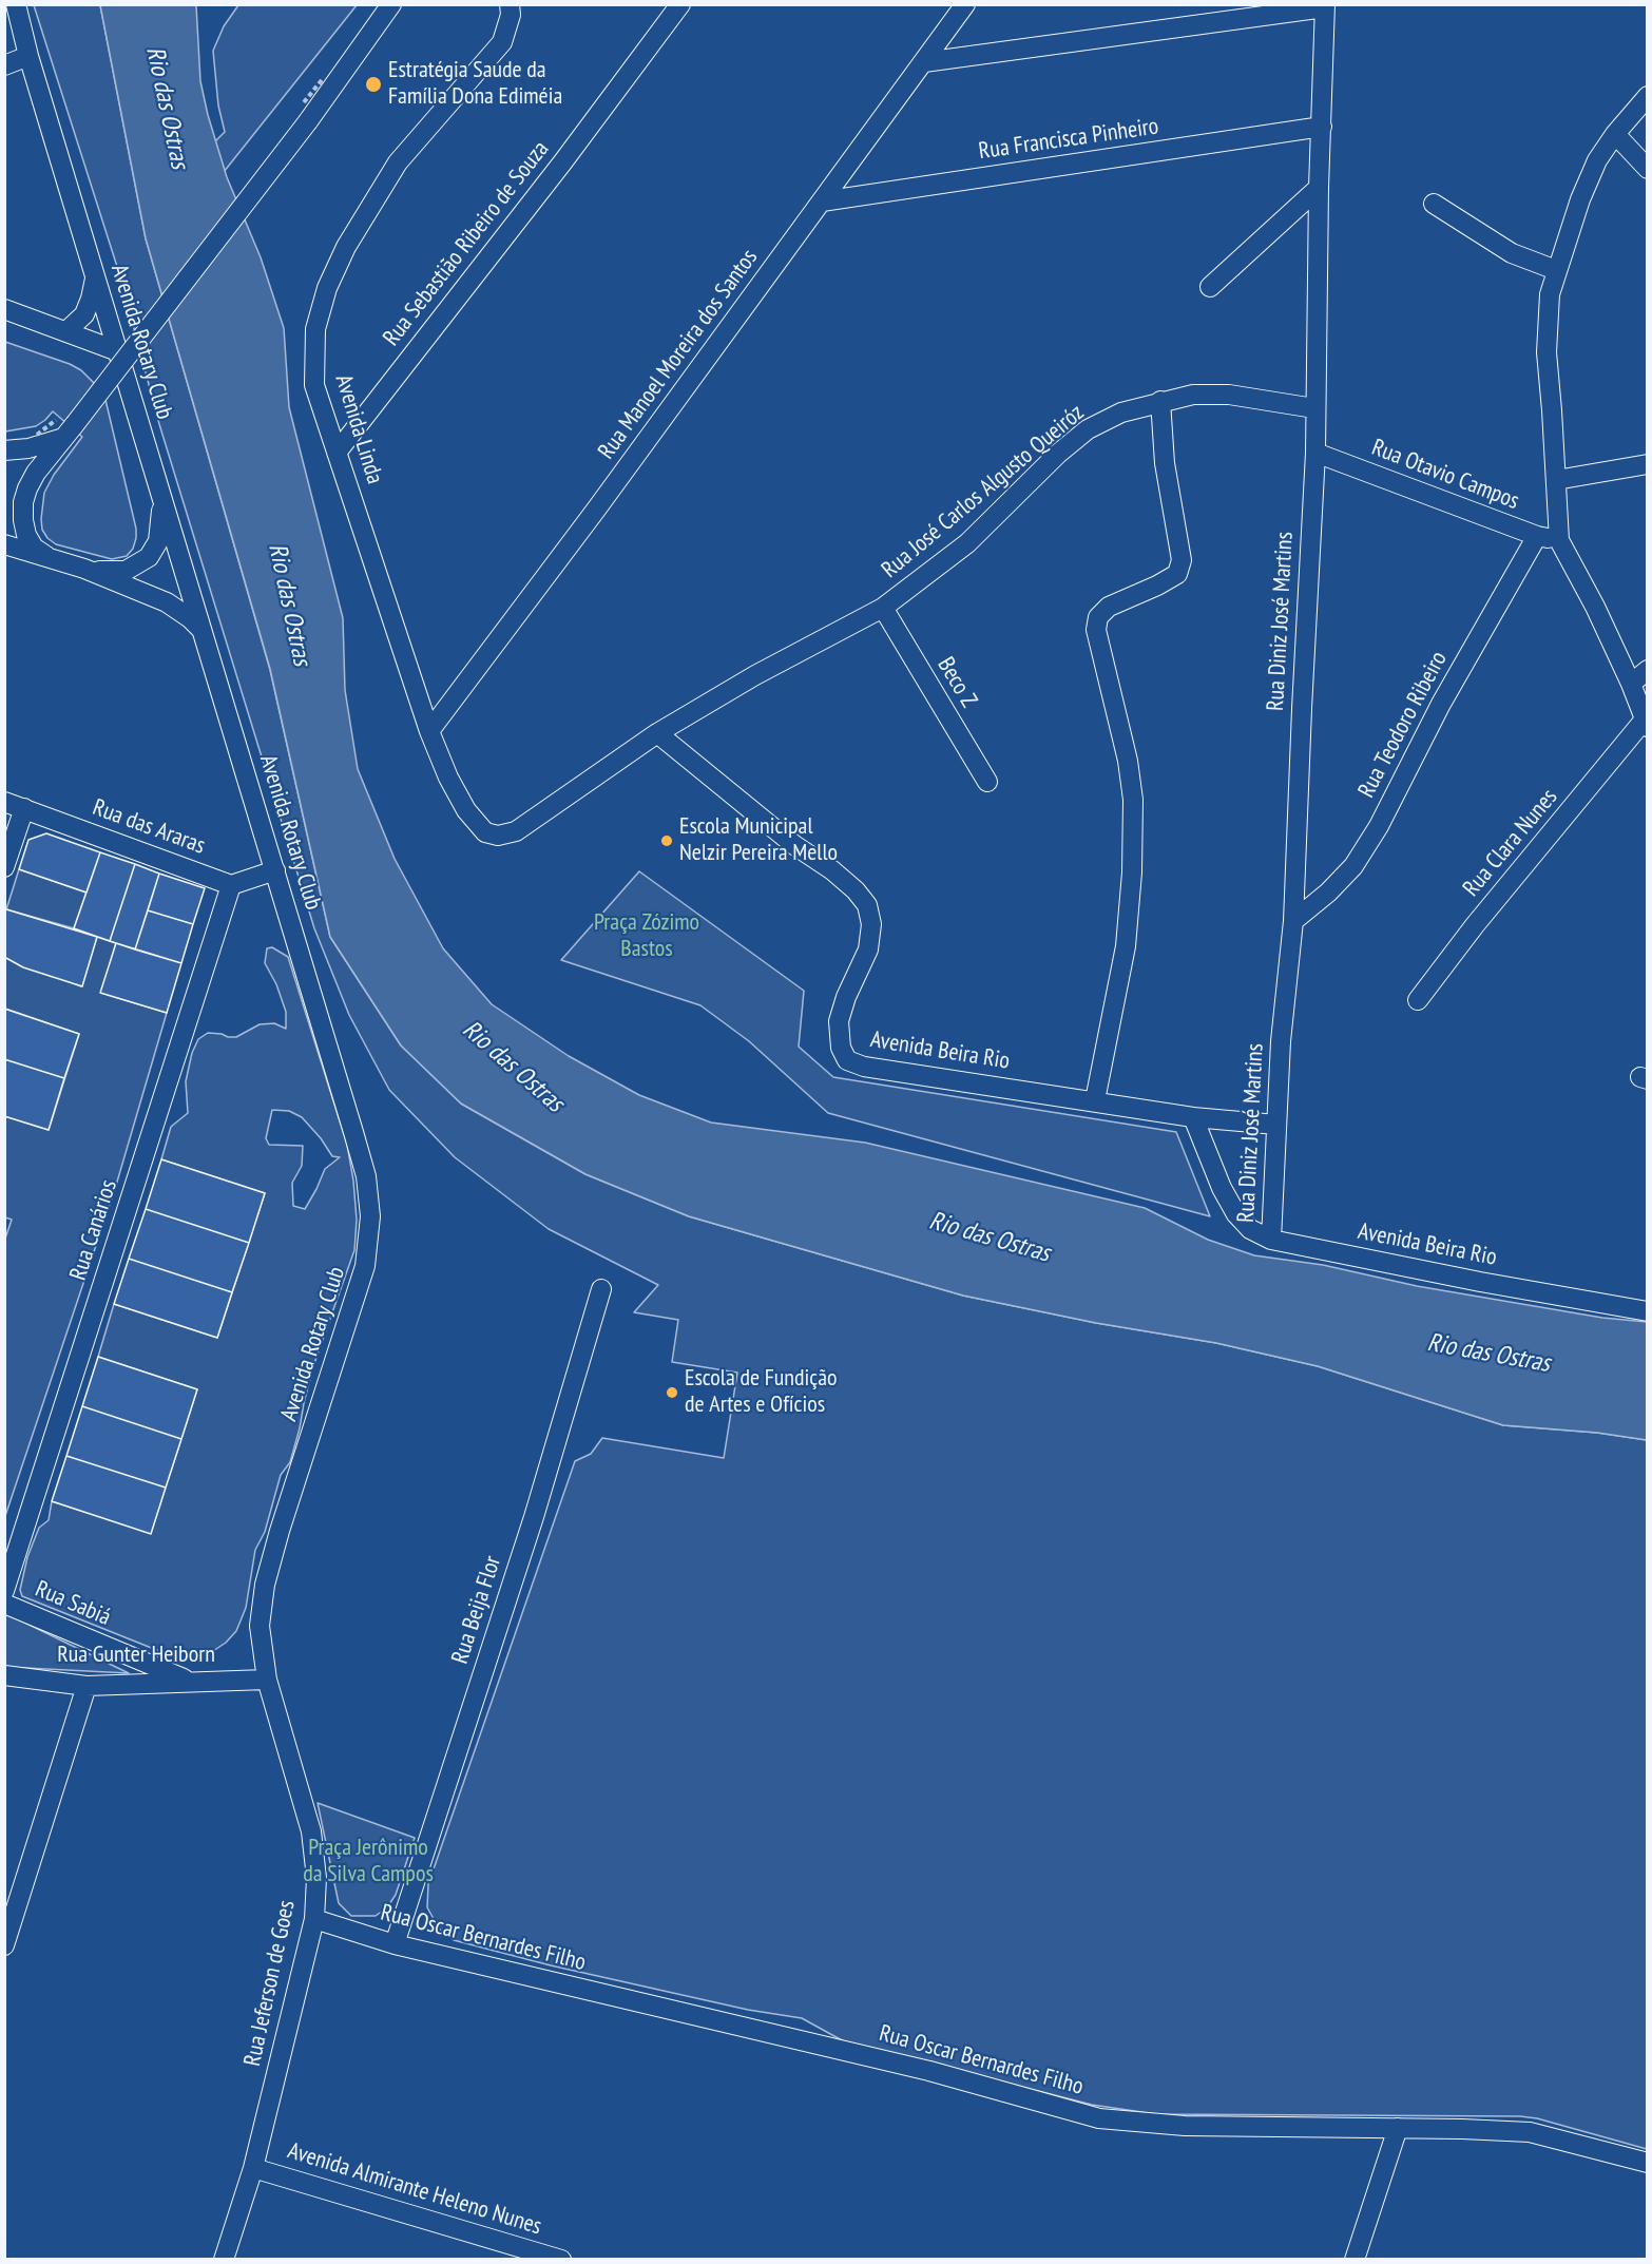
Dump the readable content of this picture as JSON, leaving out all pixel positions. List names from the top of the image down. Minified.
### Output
{"streets":{"street":["Rua Francisca Pinheiro","Rua Sebastião Ribeiro de Souza","Avenida Rotary Club","Rua Manoel Moreira dos Santos","Avenida Linda","Rua Otavio Campos","Rua José Carlos Algusto Queiróz","Rua Diniz José Martins","Beco Z","Rua Teodoro Ribeiro","Rua das Araras","Rua Clara Nunes","Avenida Beira Rio","Rua Canários","Rua Sabiá","Rua Beija Flor","Rua Gunter Heiborn","Rua Oscar Bernardes Filho","Rua Jeferson de Goes","Avenida Almirante Heleno Nunes"]},"crossings":[["Rua Francisca Pinheiro","Rua Manoel Moreira dos Santos"],["Rua Francisca Pinheiro","Rua Diniz José Martins"],["Rua Sebastião Ribeiro de Souza","Avenida Linda"],["Avenida Rotary Club","Rua Gunter Heiborn"],["Avenida Rotary Club","Rua Jeferson de Goes"],["Rua Manoel Moreira dos Santos","Avenida Linda"],["Avenida Linda","Rua José Carlos Algusto Queiróz"],["Rua Otavio Campos","Rua Diniz José Martins"],["Rua Otavio Campos","Rua Teodoro Ribeiro"],["Rua José Carlos Algusto Queiróz","Rua Diniz José Martins"],["Rua José Carlos Algusto Queiróz","Beco Z"],["Rua José Carlos Algusto Queiróz","Avenida Beira Rio"],["Rua Diniz José Martins","Rua Teodoro Ribeiro"],["Rua Diniz José Martins","Avenida Beira Rio"],["Rua das Araras","Rua Canários"],["Rua Sabiá","Rua Gunter Heiborn"],["Rua Beija Flor","Rua Oscar Bernardes Filho"],["Rua Gunter Heiborn","Rua Jeferson de Goes"],["Rua Oscar Bernardes Filho","Rua Jeferson de Goes"],["Rua Jeferson de Goes","Avenida Almirante Heleno Nunes"]],"water":["Rio das Ostras"],"parks":["Praça Zózimo Bastos","Praça Jerônimo da Silva Campos"],"places":["Estratégia Saude da Família Dona Ediméia","Escola Municipal Nelzir Pereira Mello","Escola de Fundição de Artes e Ofícios"]}
